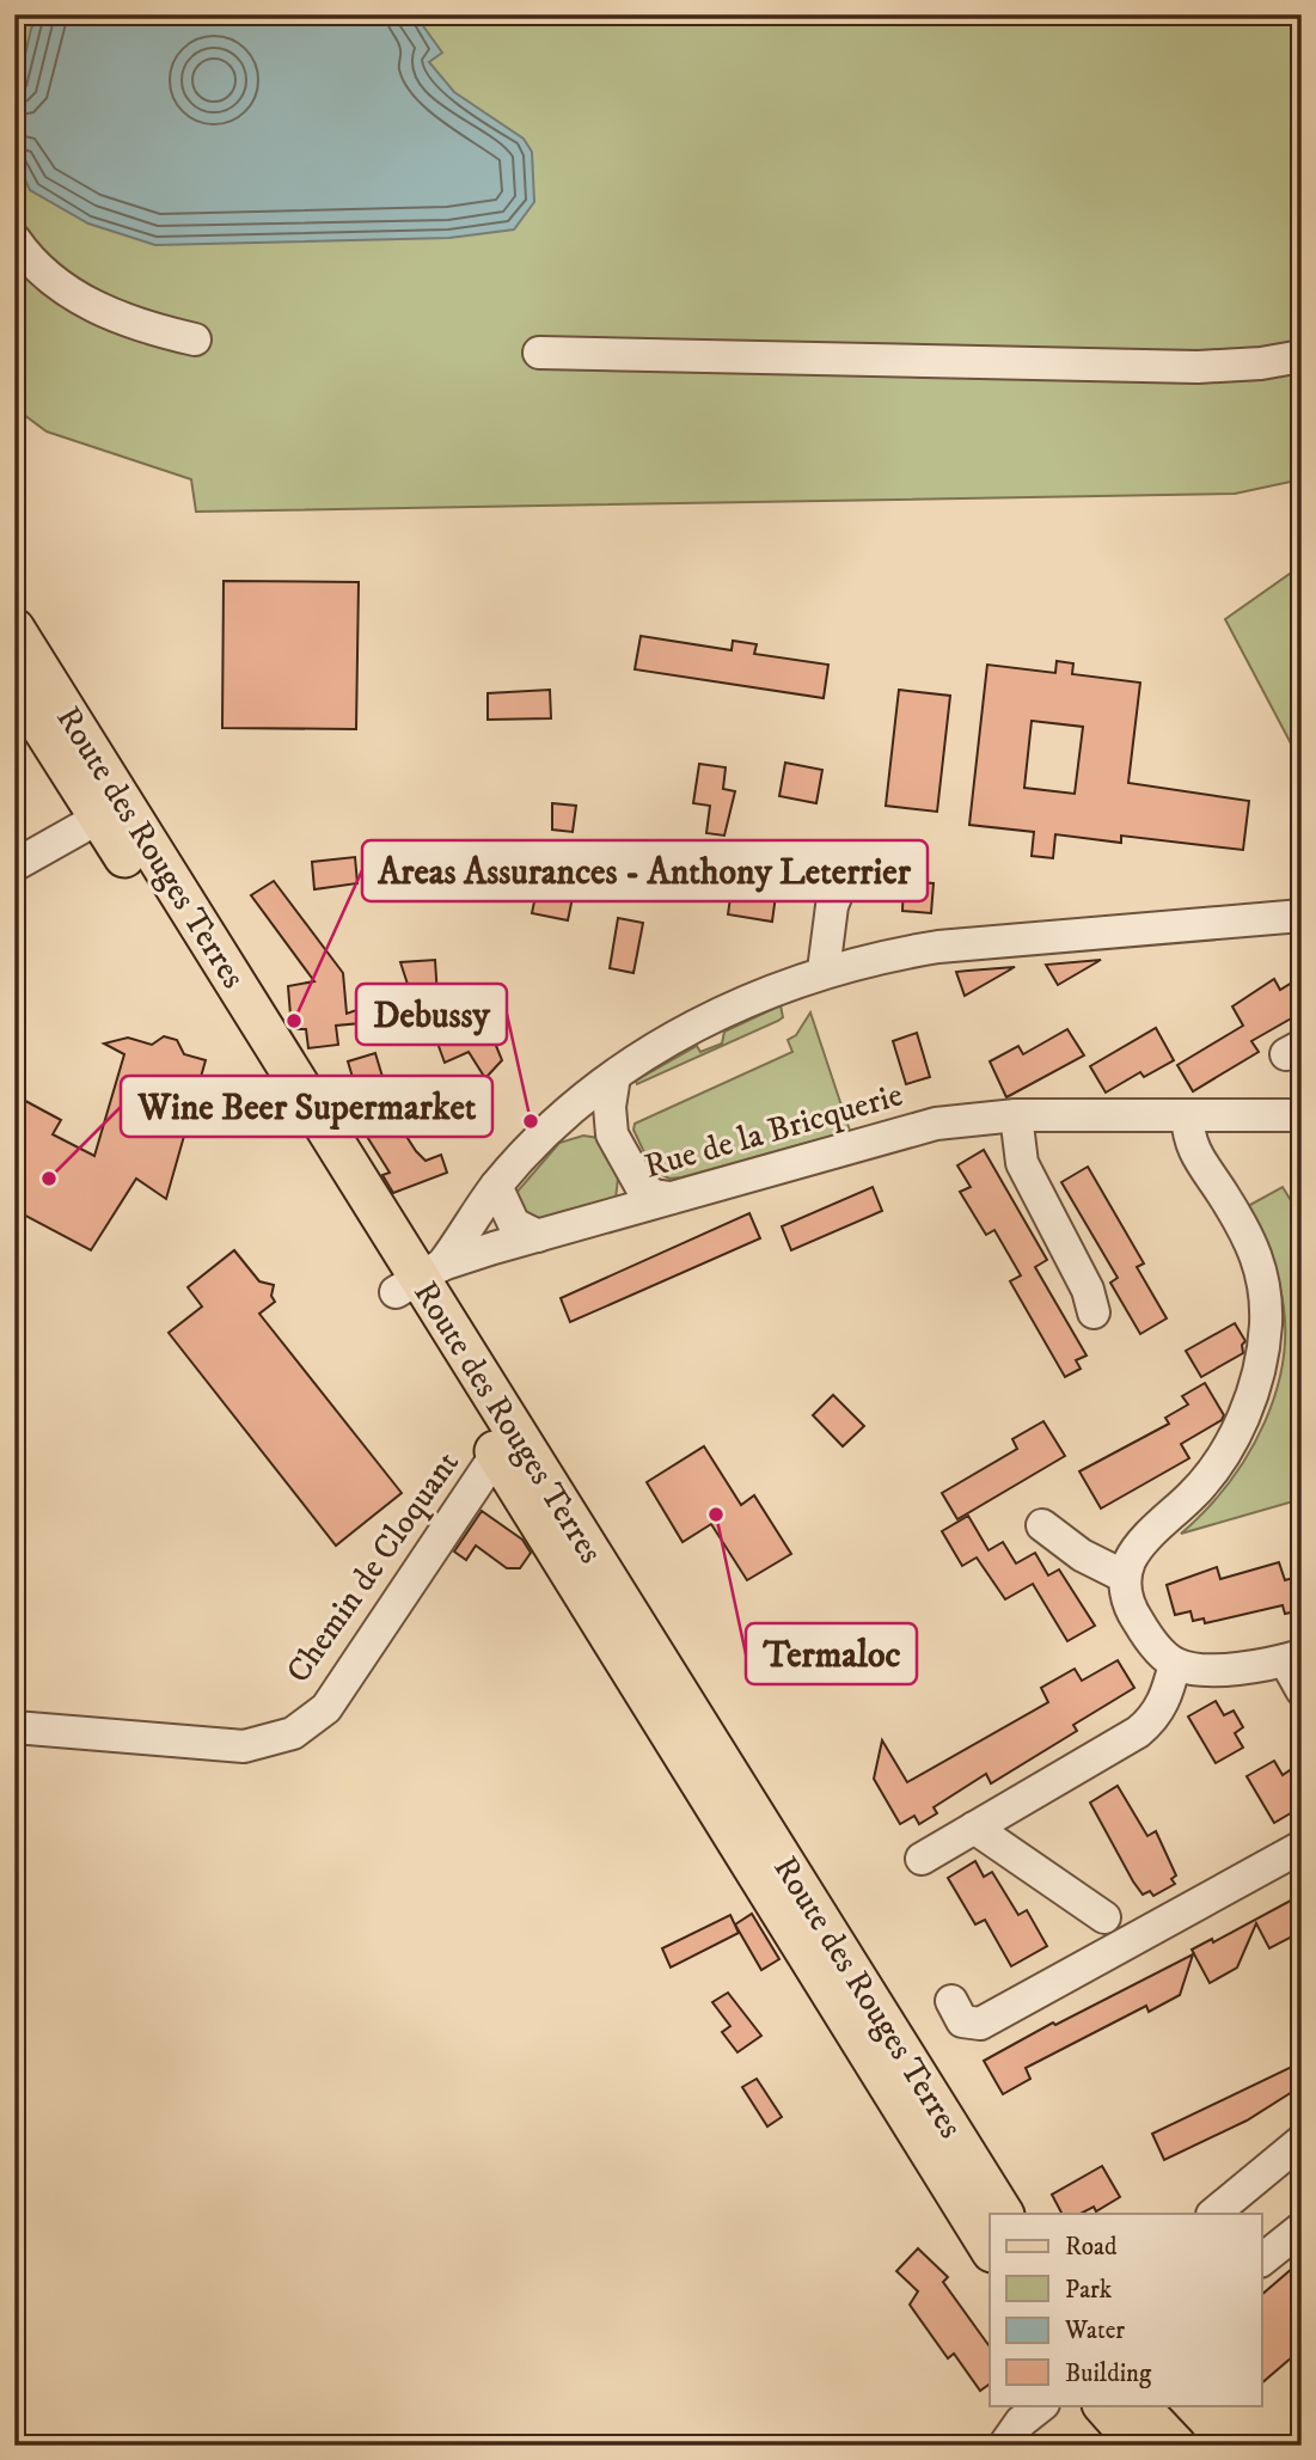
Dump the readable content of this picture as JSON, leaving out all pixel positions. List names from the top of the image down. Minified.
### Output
{"streets":{"main road":["Route des Rouges Terres"],"street":["Rue de la Bricquerie","Chemin de Cloquant"]},"crossings":[["Route des Rouges Terres","Rue de la Bricquerie"],["Route des Rouges Terres","Chemin de Cloquant"]],"places":["Areas Assurances - Anthony Leterrier","Debussy","Wine Beer Supermarket","Termaloc"],"legend":["Road","Park","Water","Building"]}
